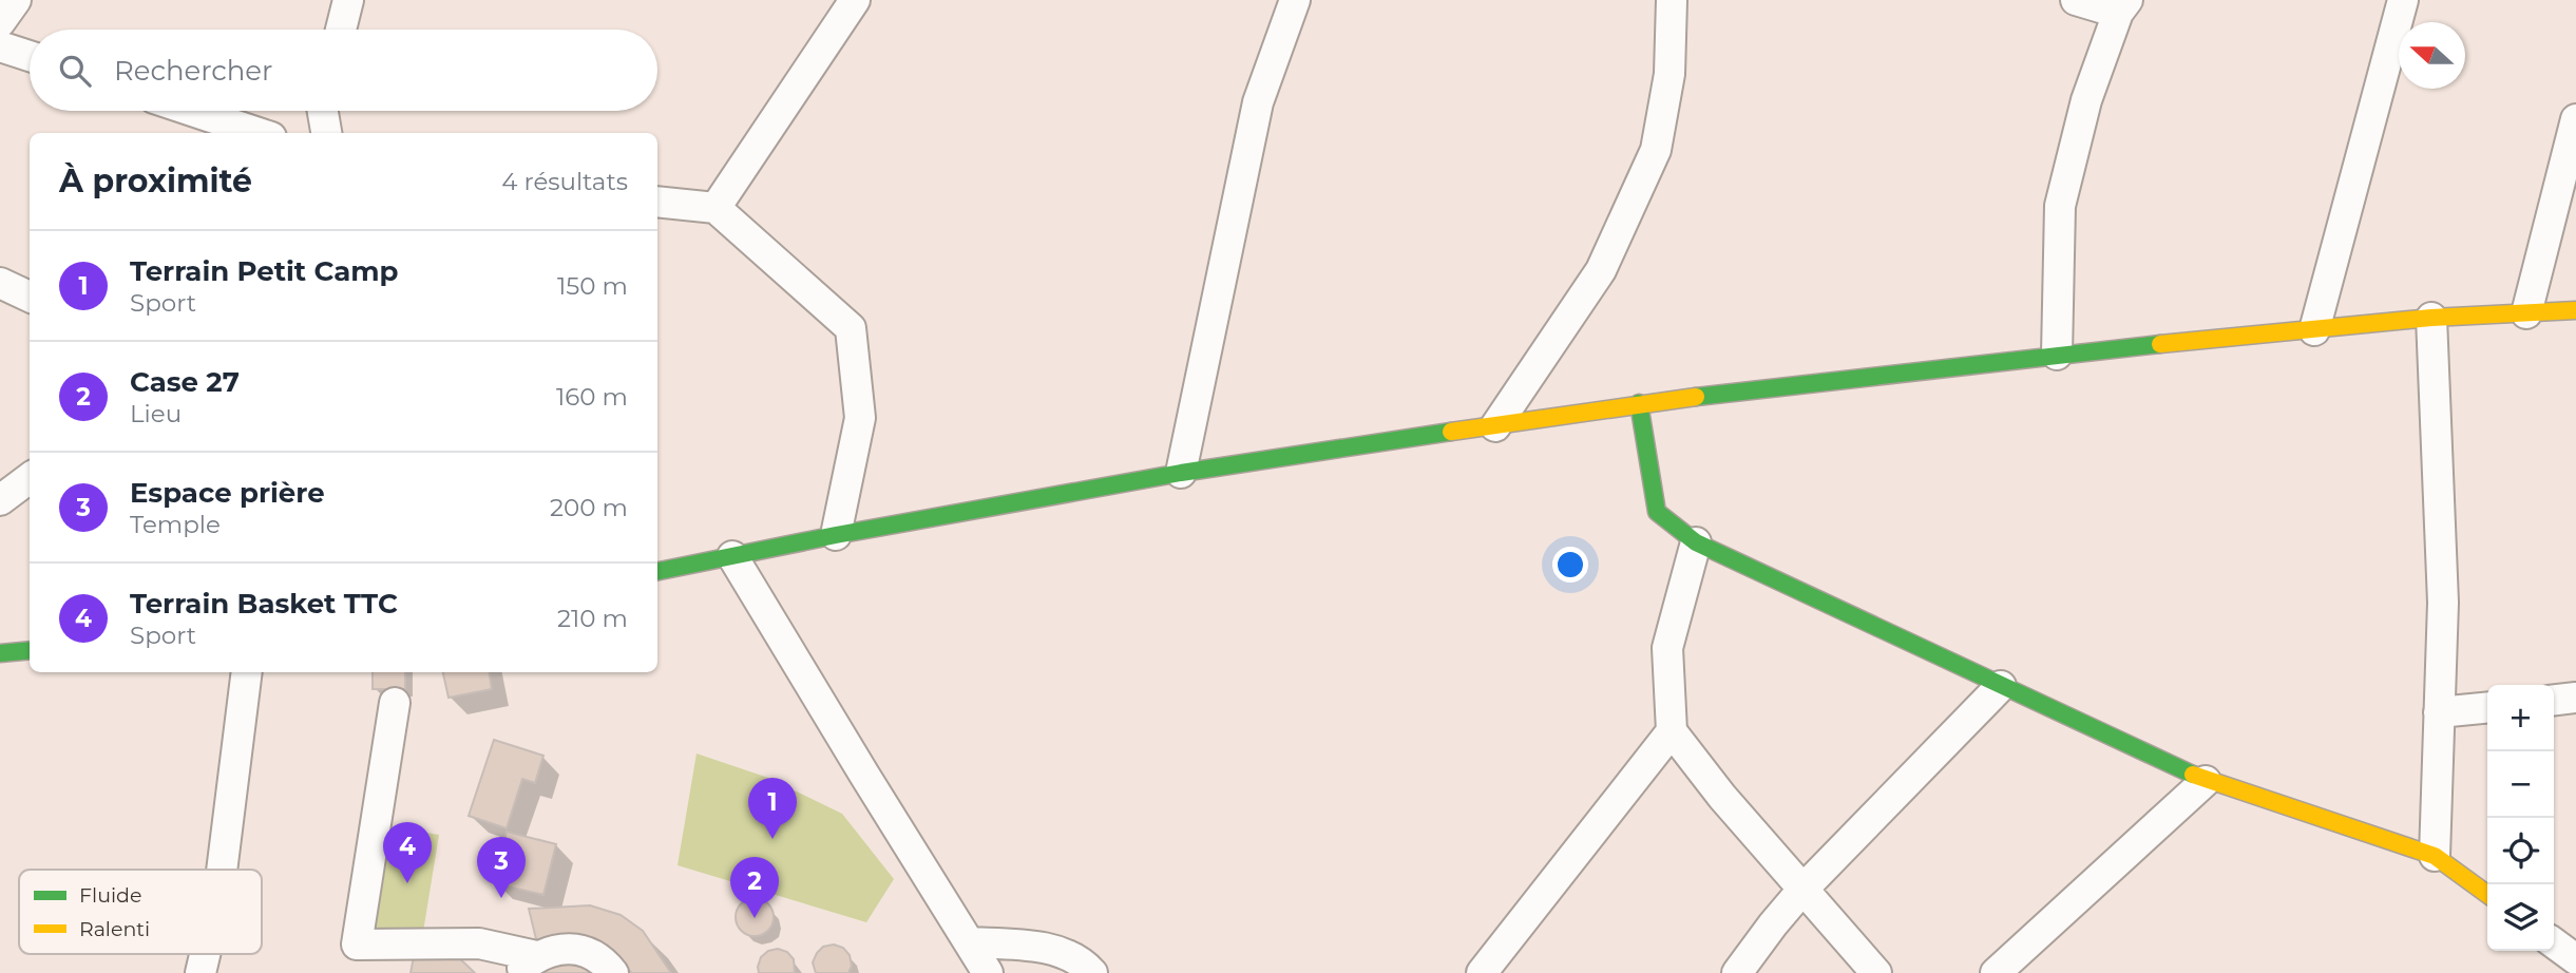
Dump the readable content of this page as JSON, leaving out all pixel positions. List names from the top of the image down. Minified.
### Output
{"legend":["Fluide","Ralenti"],"north":"left","page":{"search":"Rechercher","heading":["À proximité","4 résultats"],"list":[{"mark":"1","name":"Terrain Petit Camp","note":"Sport","value":"150 m"},{"mark":"2","name":"Case 27","note":"Lieu","value":"160 m"},{"mark":"3","name":"Espace prière","note":"Temple","value":"200 m"},{"mark":"4","name":"Terrain Basket TTC","note":"Sport","value":"210 m"}],"map_buttons":["+","−"],"pins":["1","4","3","2"]}}
